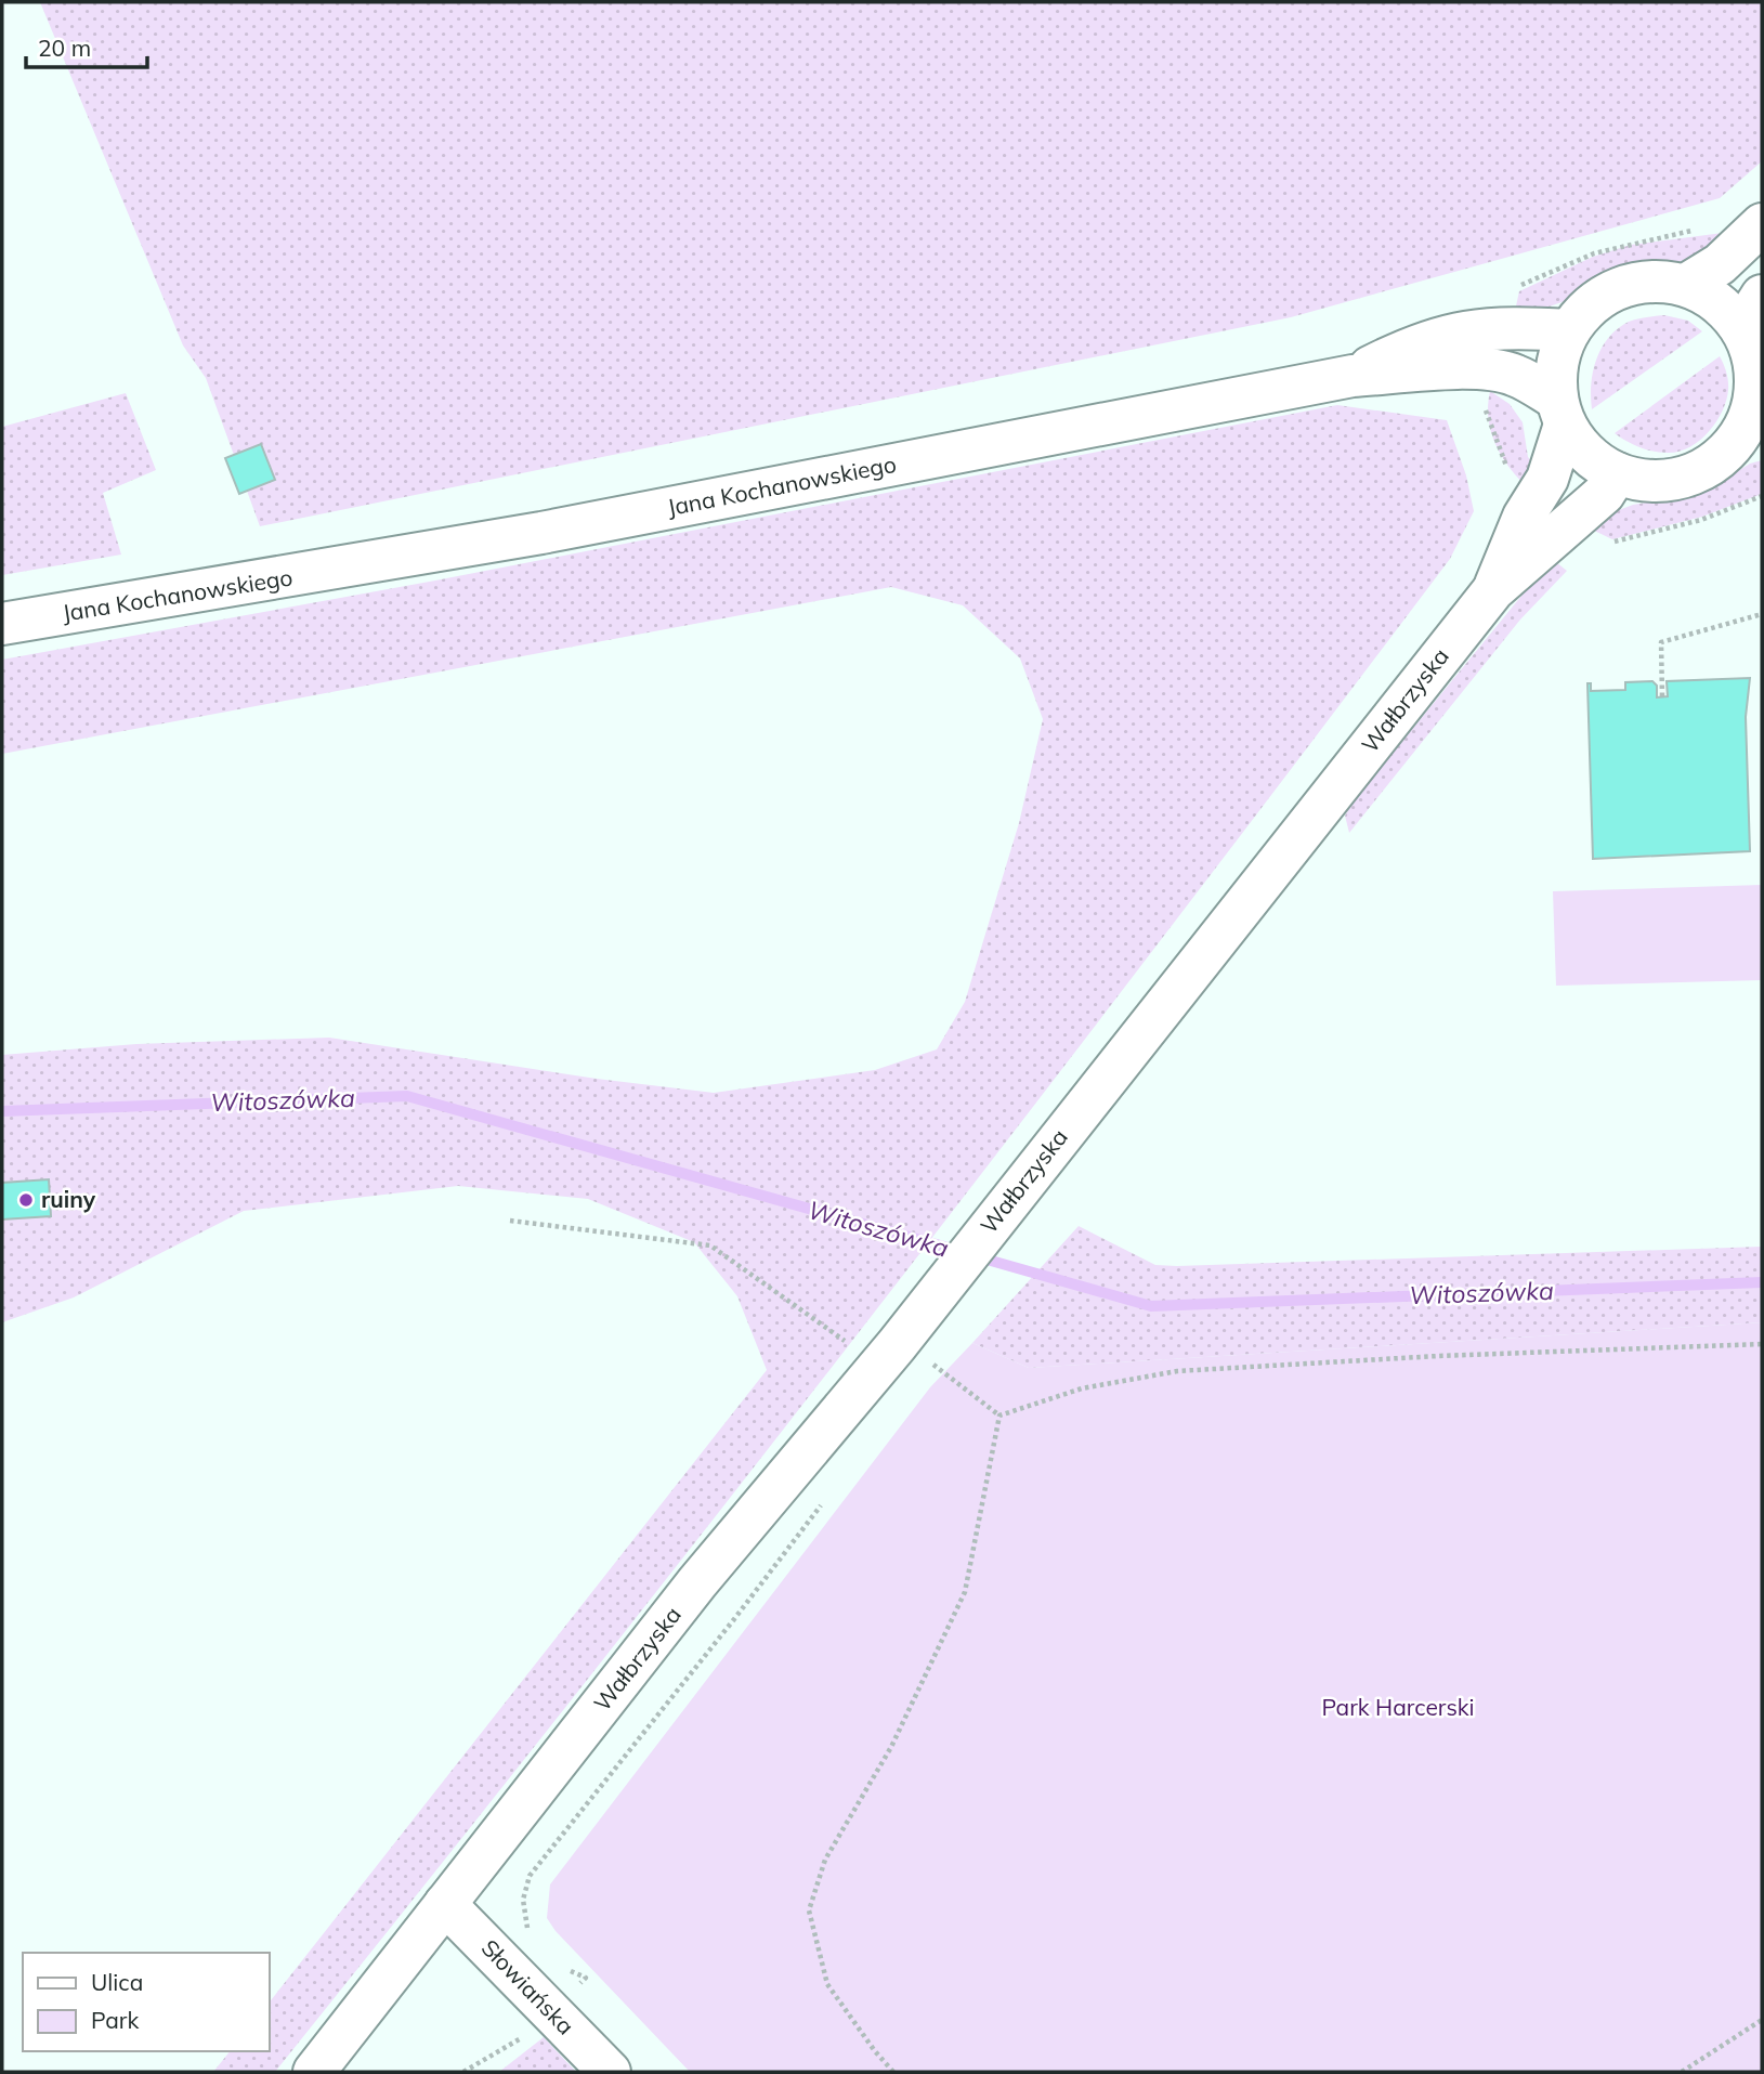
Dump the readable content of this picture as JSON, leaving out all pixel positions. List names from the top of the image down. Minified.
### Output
{"streets":{"main road":["Jana Kochanowskiego","Wałbrzyska","Słowiańska"]},"crossings":[["Jana Kochanowskiego","Wałbrzyska"],["Wałbrzyska","Słowiańska"]],"water":["Witoszówka"],"parks":["Park Harcerski"],"places":["ruiny"],"legend":["Ulica","Park"],"scale_bar":"20 m"}
